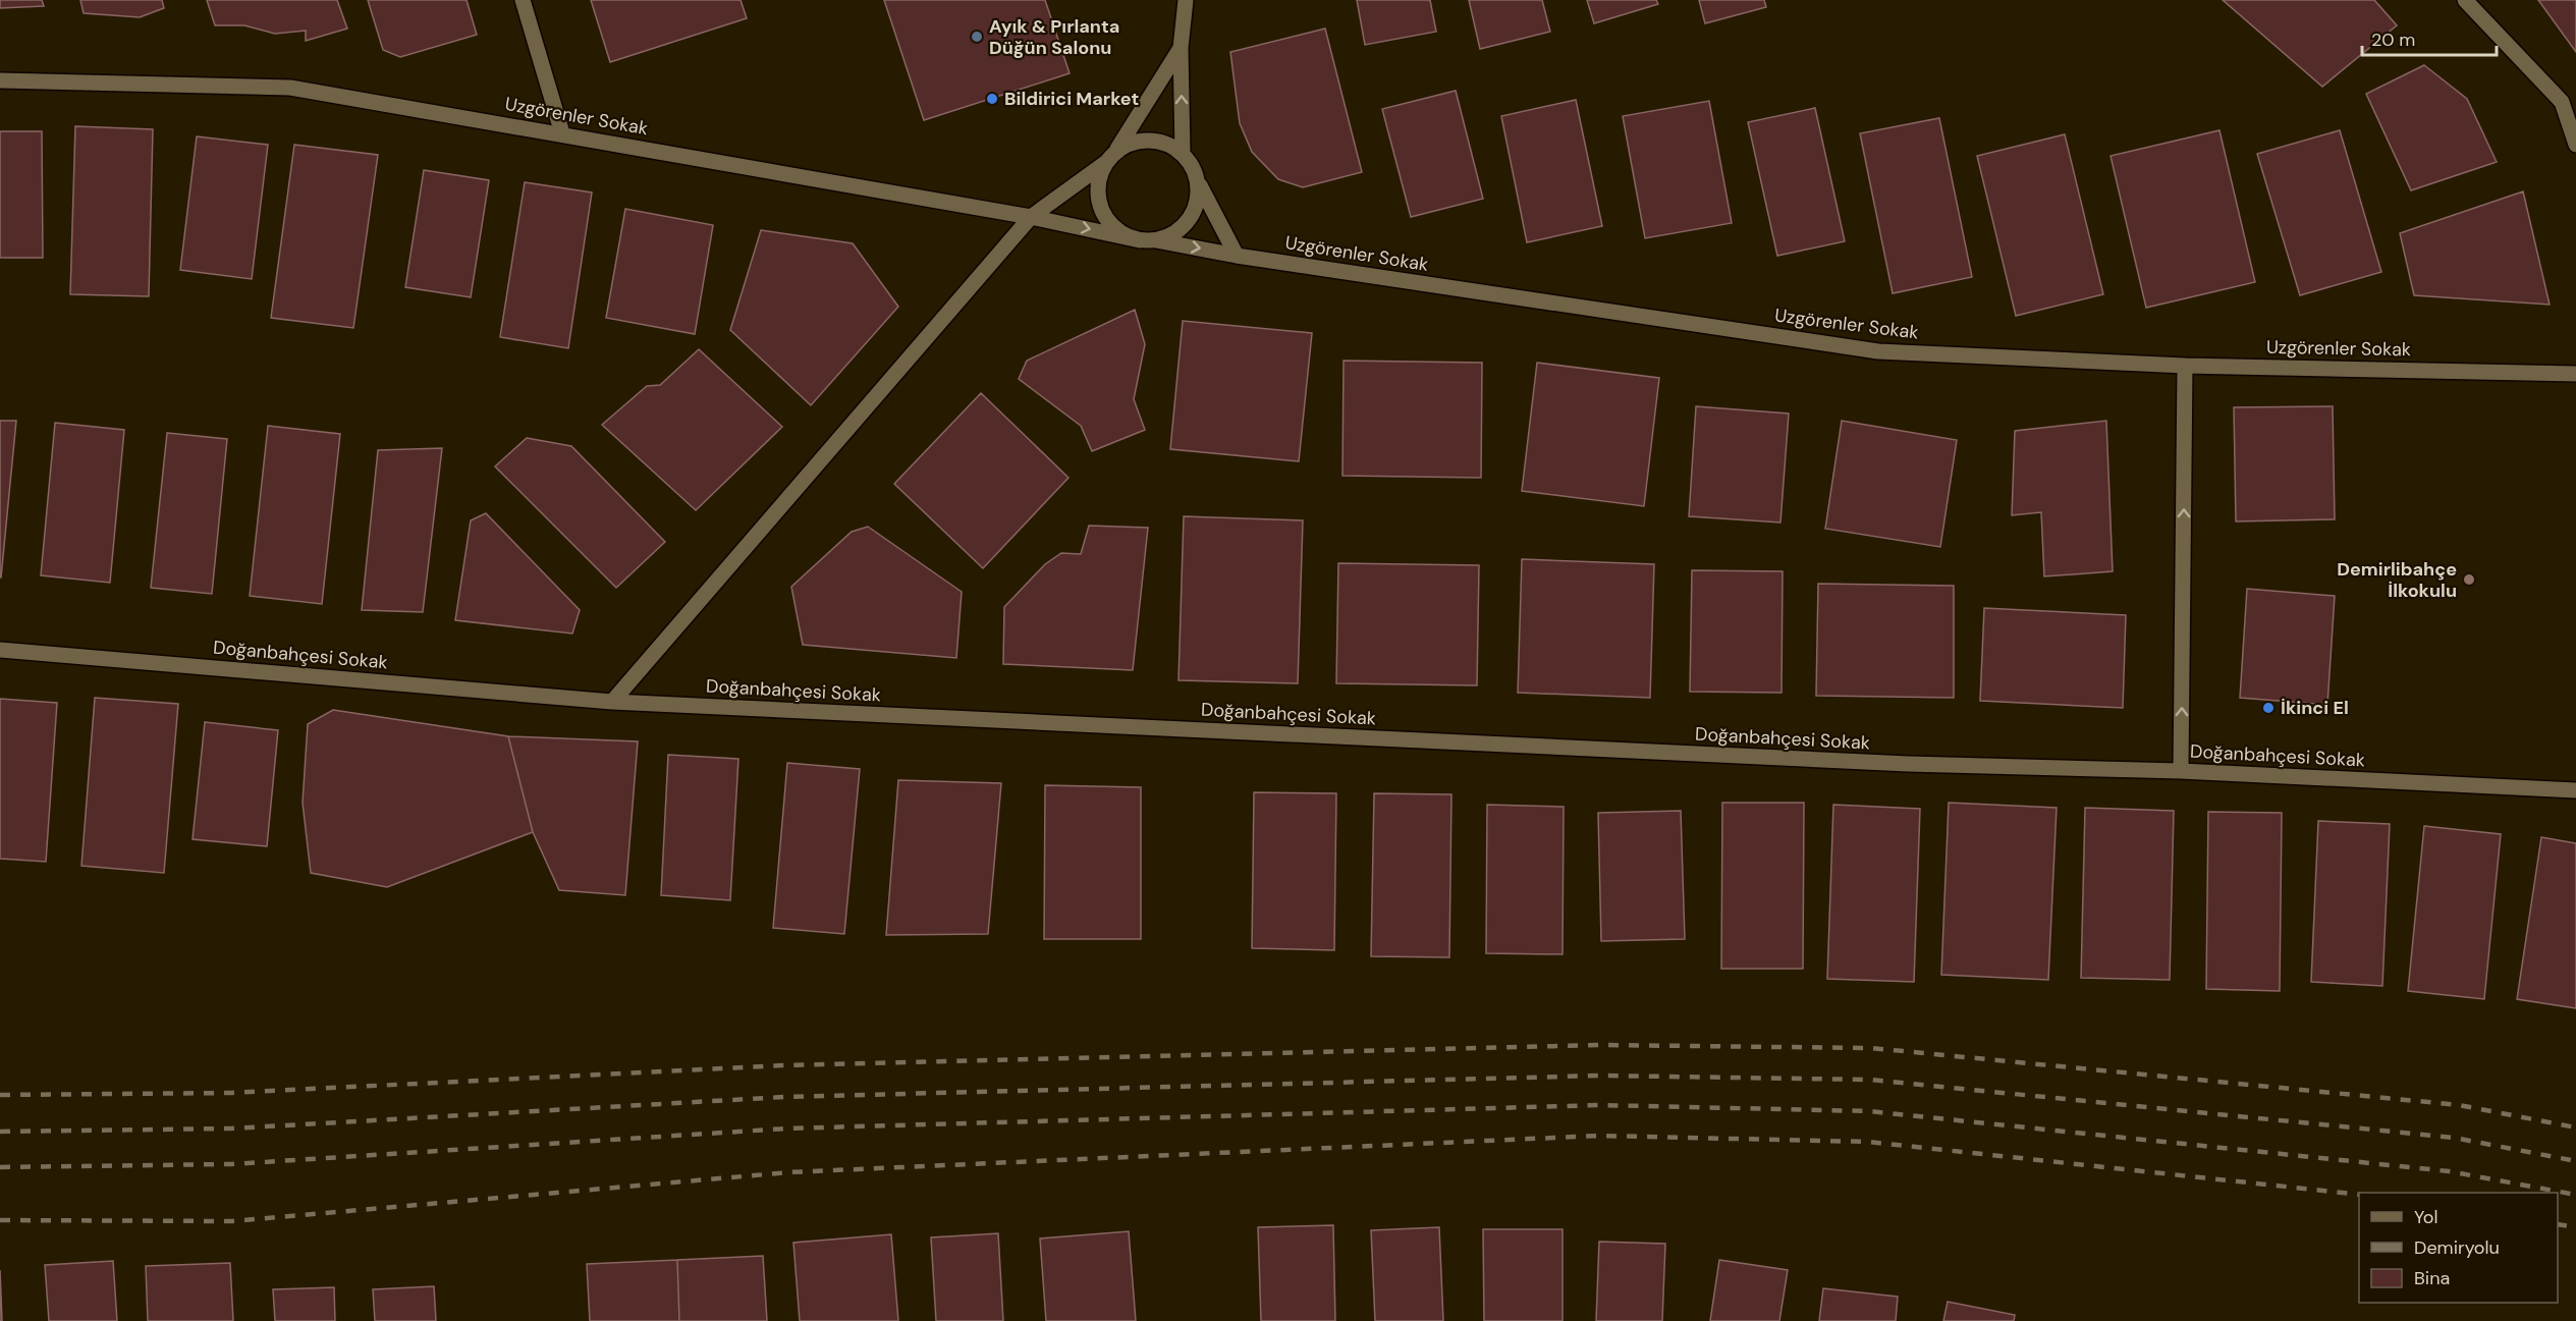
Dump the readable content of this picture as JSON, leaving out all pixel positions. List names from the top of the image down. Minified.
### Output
{"streets":{"street":["Uzgörenler Sokak","Doğanbahçesi Sokak"]},"places":["Ayık & Pırlanta Düğün Salonu","Bildirici Market","Demirlibahçe İlkokulu","İkinci El"],"legend":["Yol","Demiryolu","Bina"],"scale_bar":"20 m"}
